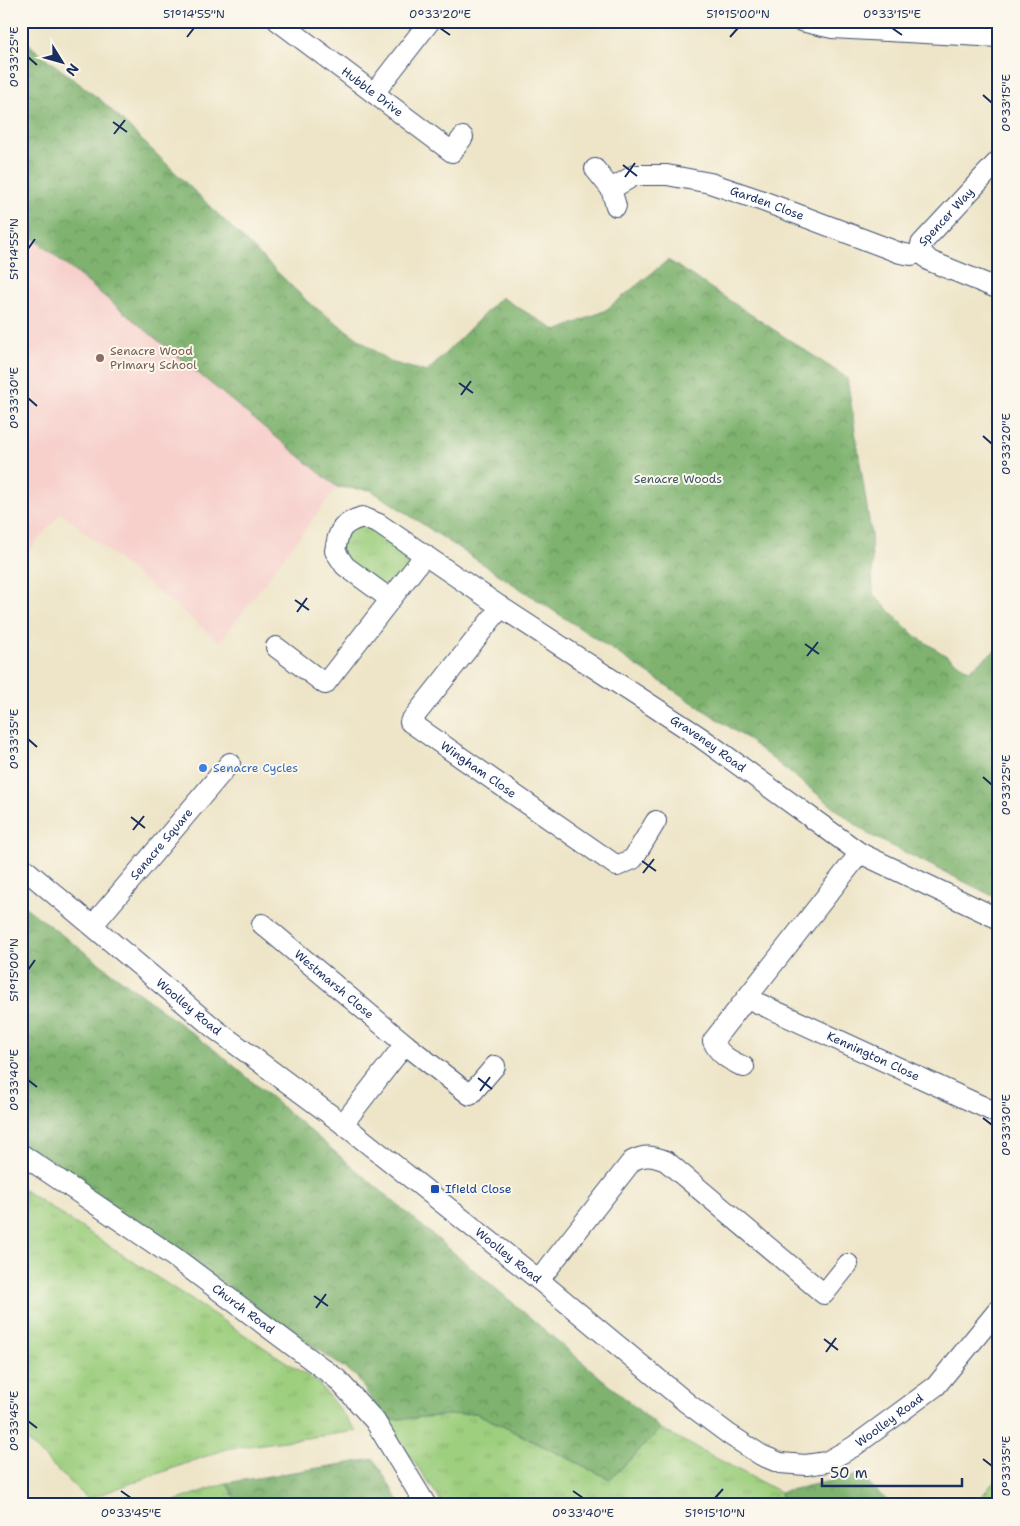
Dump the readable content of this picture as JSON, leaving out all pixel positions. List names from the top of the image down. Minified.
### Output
{"streets":{"street":["Hubble Drive","Garden Close","Spencer Way","Graveney Road","Wingham Close","Senacre Square","Westmarsh Close","Woolley Road","Kennington Close","Church Road"]},"crossings":[["Garden Close","Spencer Way"],["Graveney Road","Wingham Close"],["Senacre Square","Woolley Road"]],"parks":["Senacre Woods"],"places":{"other":["Senacre Wood Primary School","Senacre Cycles"],"transit":["Ifield Close"]},"scale_bar":"50 m","north":"bottom right","coordinates":["51°14'55\"N","0°33'20\"E","51°15'00\"N","0°33'15\"E","0°33'25\"E","0°33'30\"E","0°33'35\"E","0°33'40\"E","0°33'45\"E","51°15'10\"N"]}
